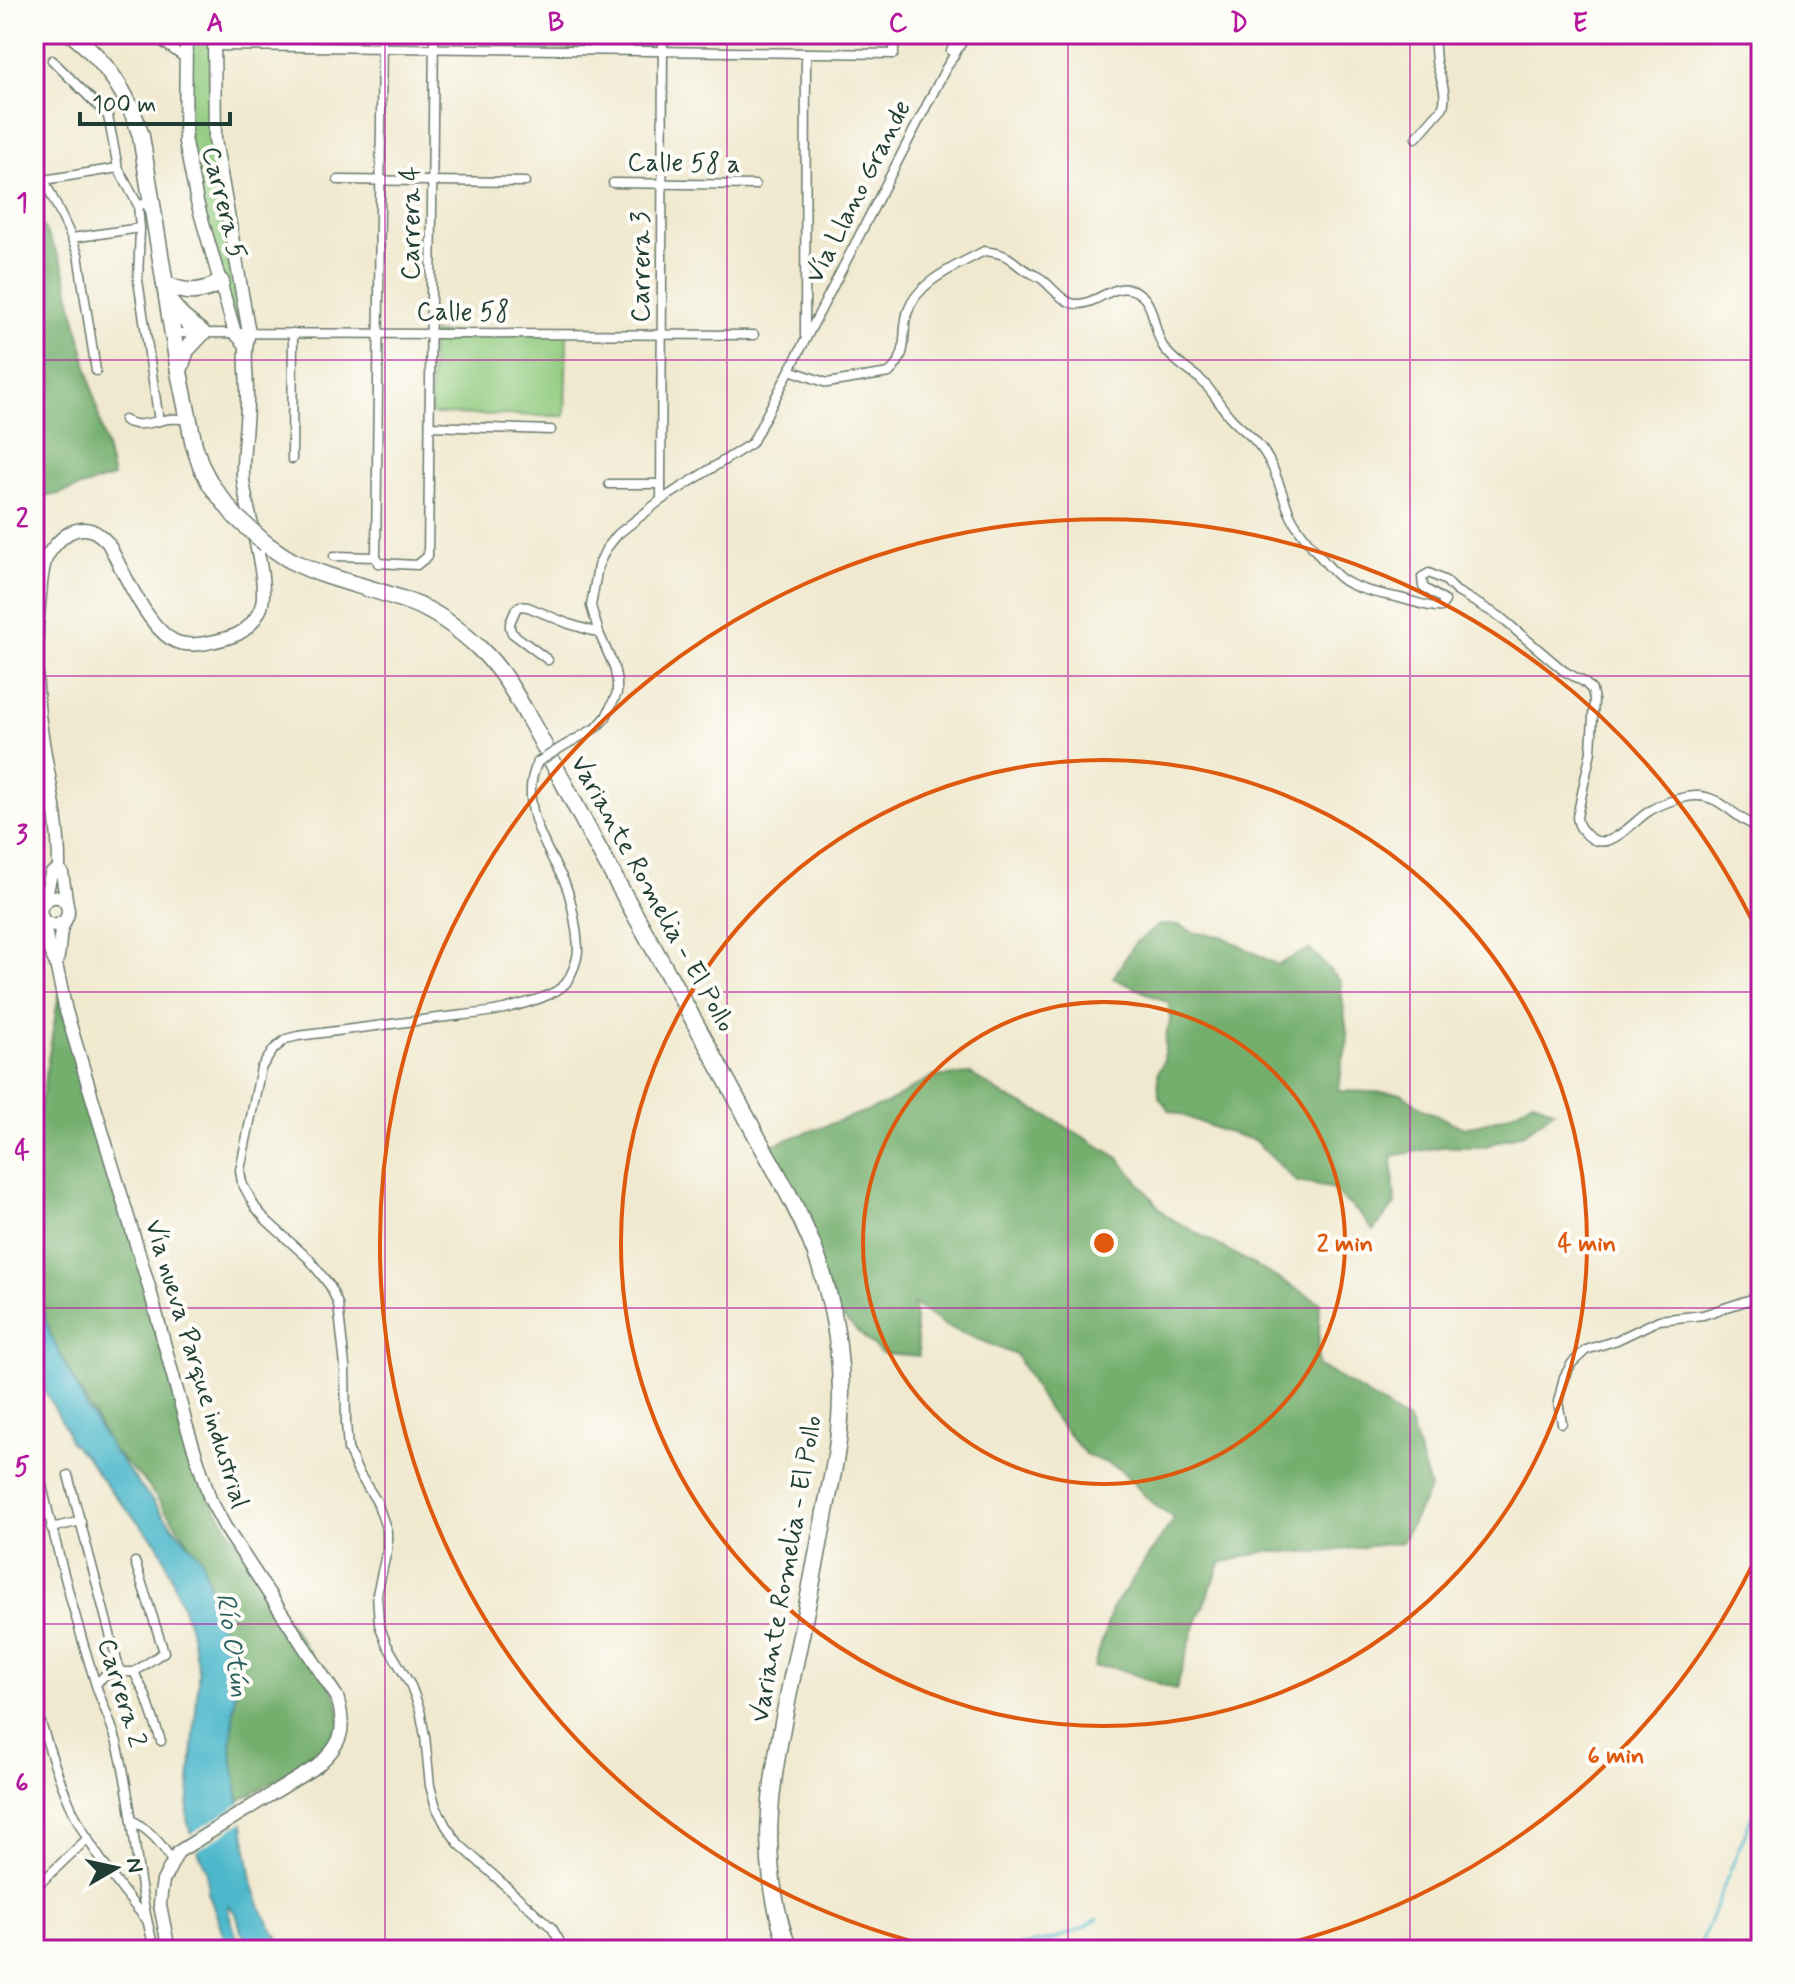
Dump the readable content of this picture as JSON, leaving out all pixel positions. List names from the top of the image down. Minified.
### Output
{"streets":{"highway":["Variante Romelia - El Pollo"],"main road":["Carrera 5","Vía nueva Parque industrial"],"street":["Calle 58 a","Vía Llano Grande","Carrera 4","Carrera 3","Calle 58","Carrera 2"]},"crossings":[["Calle 58 a","Carrera 3"],["Vía Llano Grande","Carrera 3"],["Carrera 5","Calle 58"],["Carrera 5","Vía nueva Parque industrial"],["Carrera 4","Calle 58"],["Carrera 3","Calle 58"],["Calle 58","Vía nueva Parque industrial"]],"water":["Río Otún"],"scale_bar":"100 m","north":"right","grid":{"columns":["A","B","C","D","E"],"rows":["1","2","3","4","5","6"]},"rings":["2 min","4 min","6 min"]}
